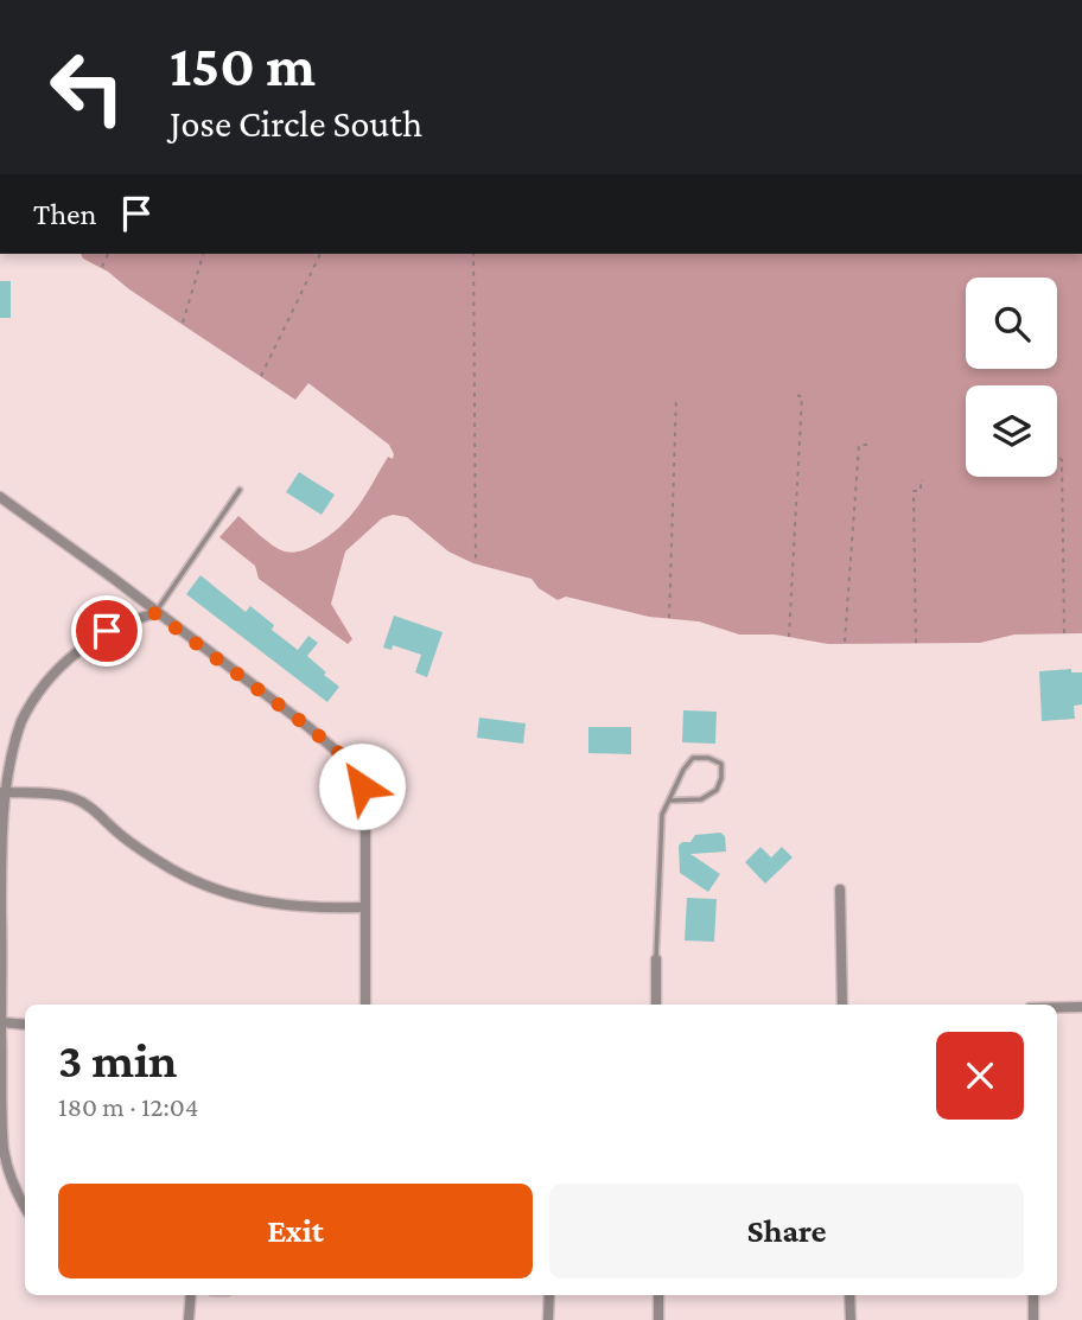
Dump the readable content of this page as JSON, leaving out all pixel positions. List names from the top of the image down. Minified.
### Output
{"page":{"turn":["150 m","Jose Circle South"],"then":"Then","heading":["3 min","180 m · 12:04"],"buttons":["Exit","Share"]}}
